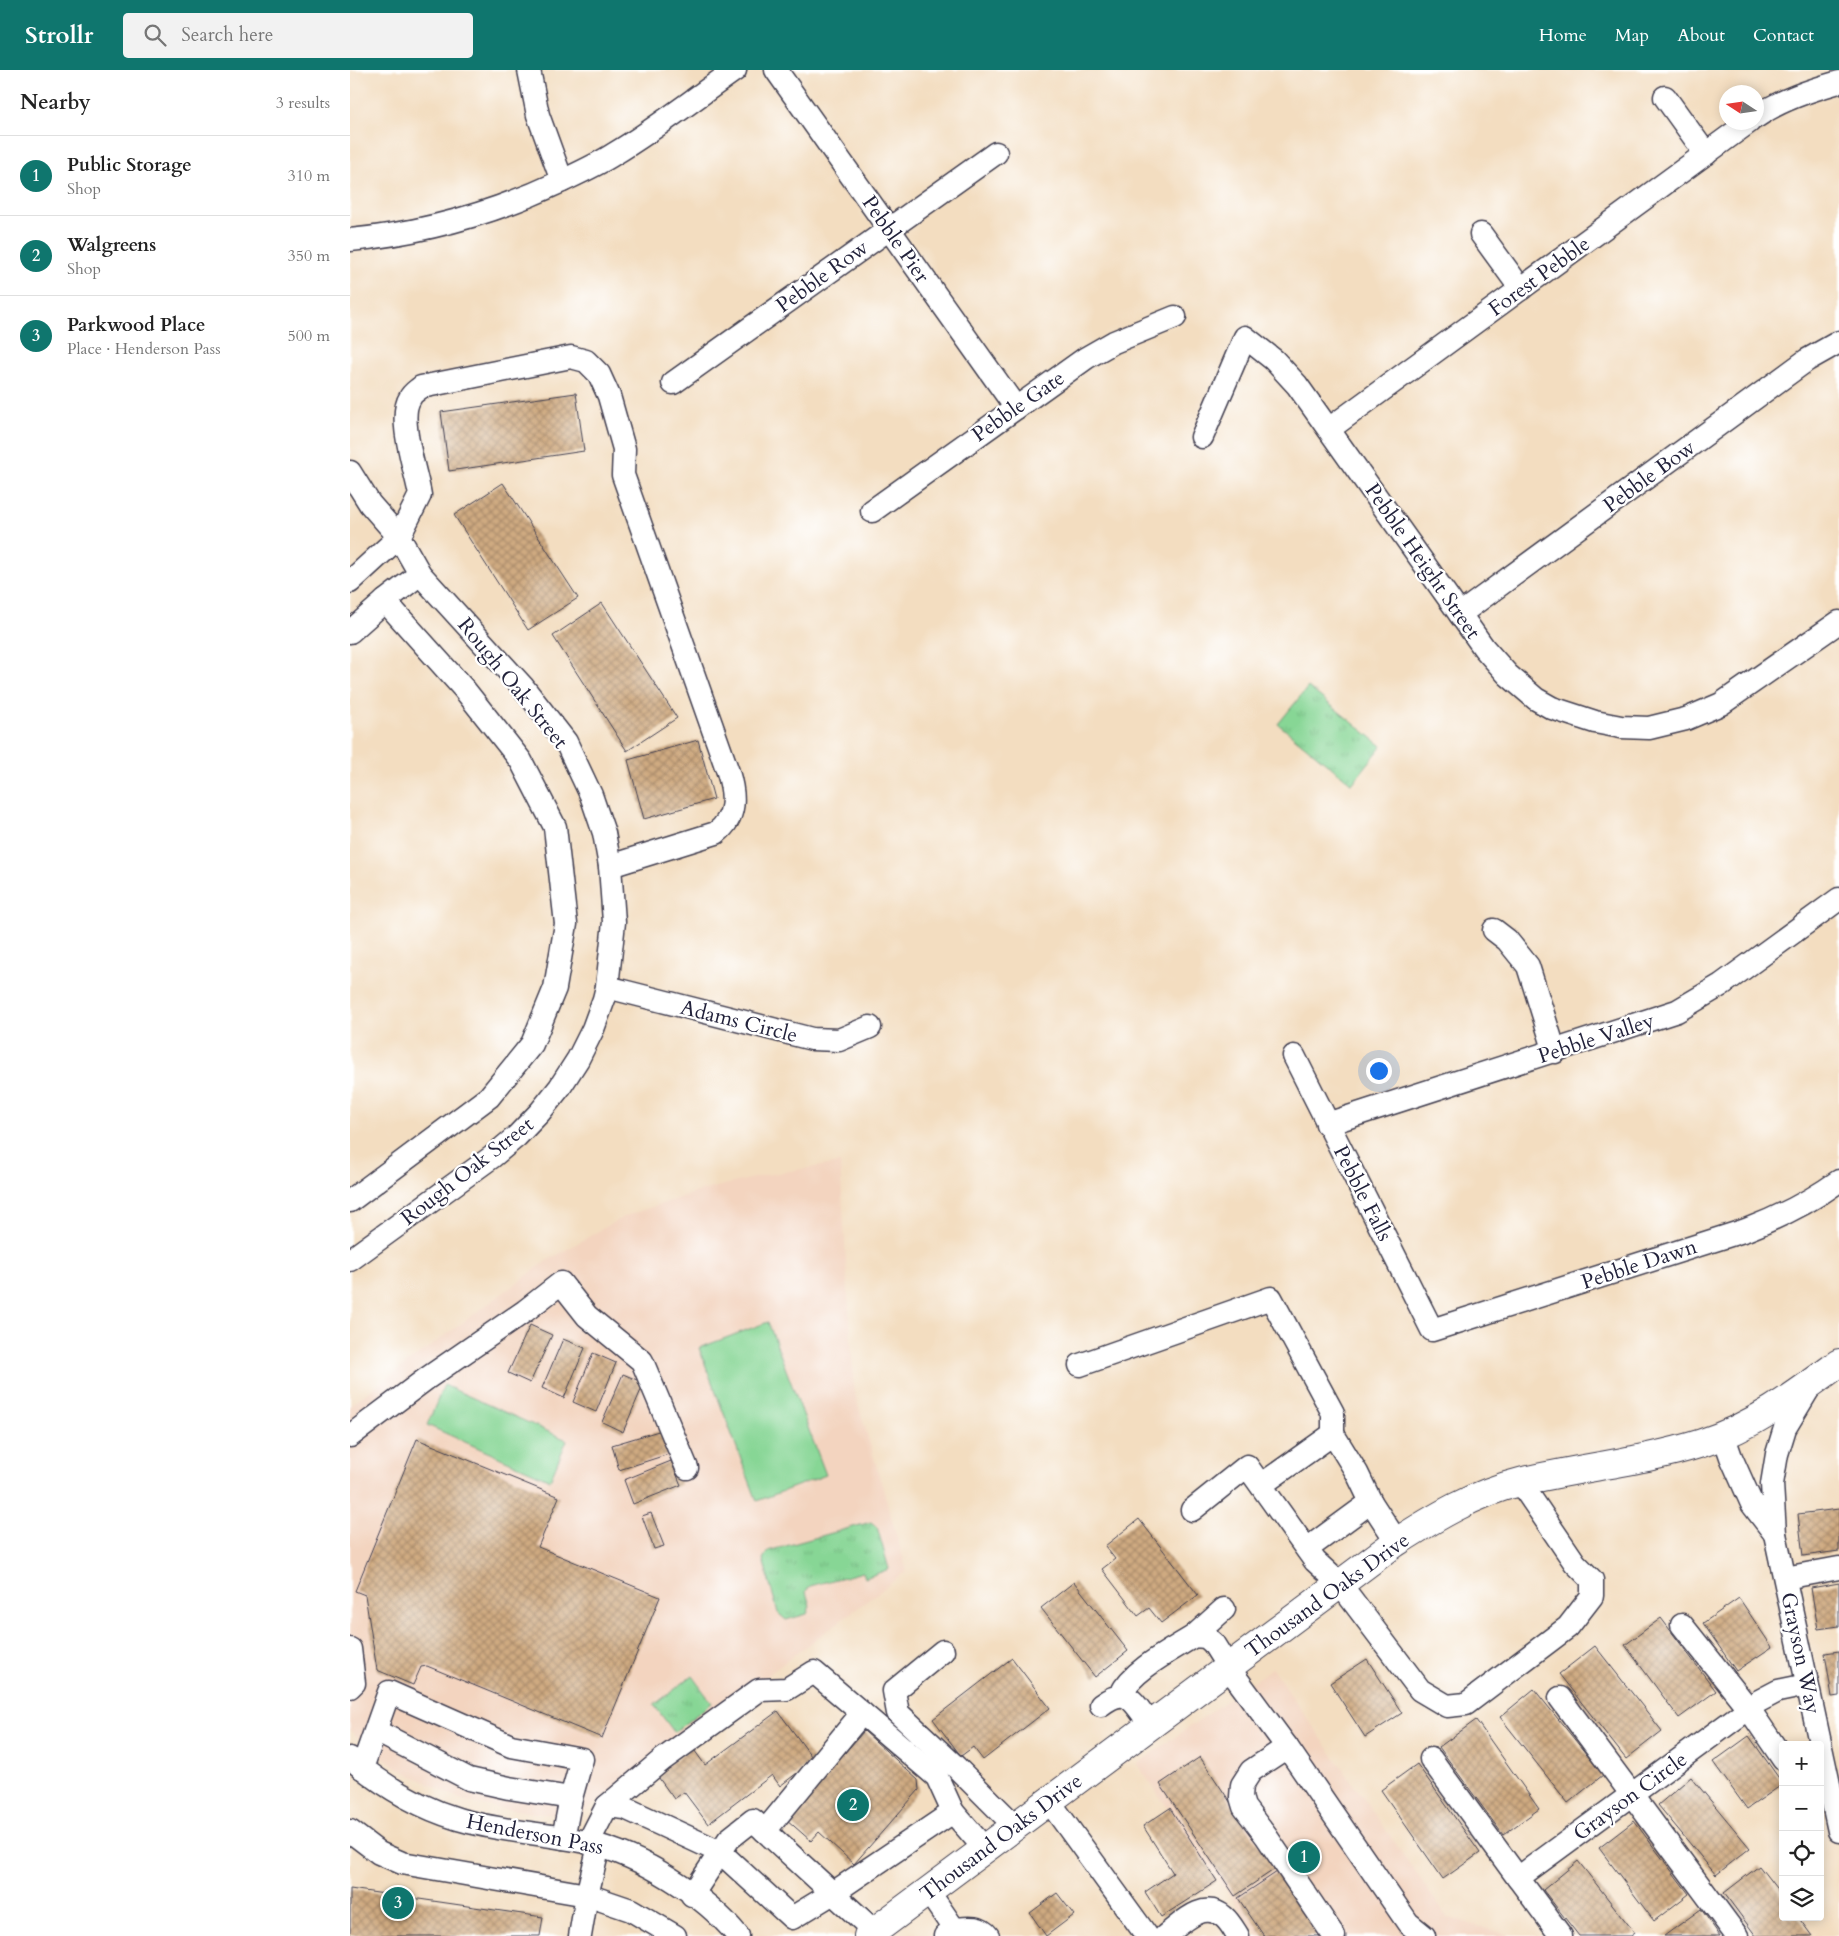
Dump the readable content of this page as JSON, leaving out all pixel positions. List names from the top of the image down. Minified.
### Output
{"streets":{"main road":["Thousand Oaks Drive"],"street":["Pebble Pier","Pebble Row","Forest Pebble","Pebble Gate","Pebble Bow","Pebble Height Street","Rough Oak Street","Adams Circle","Pebble Valley","Pebble Falls","Pebble Dawn","Grayson Way","Grayson Circle","Henderson Pass"]},"crossings":[["Pebble Pier","Pebble Row"],["Pebble Pier","Pebble Gate"],["Forest Pebble","Pebble Height Street"],["Pebble Bow","Pebble Height Street"],["Rough Oak Street","Adams Circle"],["Pebble Valley","Pebble Falls"],["Pebble Falls","Pebble Dawn"],["Thousand Oaks Drive","Grayson Way"],["Grayson Way","Grayson Circle"]],"north":"left","page":{"header":"Strollr","search":"Search here","nav":["Home","Map","About","Contact"],"heading":["Nearby","3 results"],"list":[{"mark":"1","name":"Public Storage","note":"Shop","value":"310 m"},{"mark":"2","name":"Walgreens","note":"Shop","value":"350 m"},{"mark":"3","name":"Parkwood Place","note":"Place · Henderson Pass","value":"500 m"}],"map_buttons":["+","−"],"pins":["2","1","3"]}}
